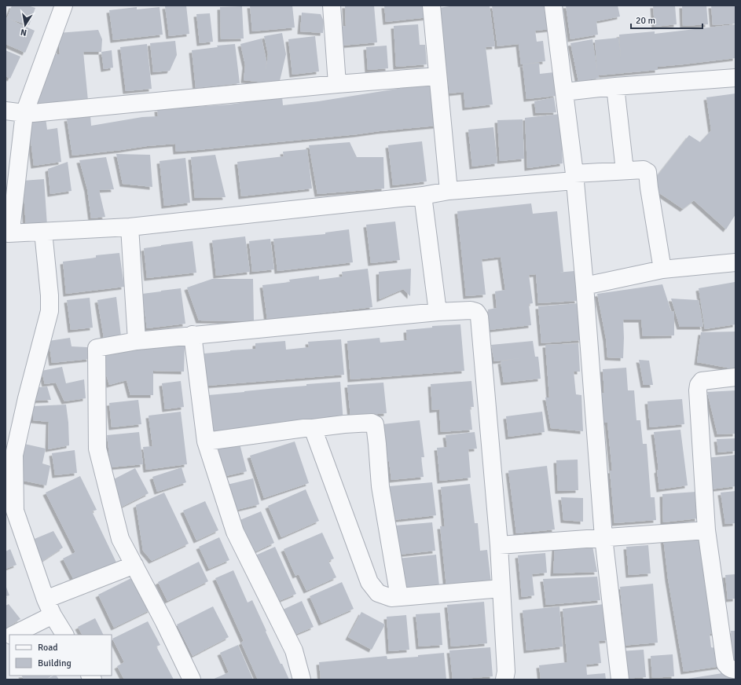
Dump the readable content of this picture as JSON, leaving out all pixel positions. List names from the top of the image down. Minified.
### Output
{"legend":["Road","Building"],"scale_bar":"20 m","north":"bottom"}
